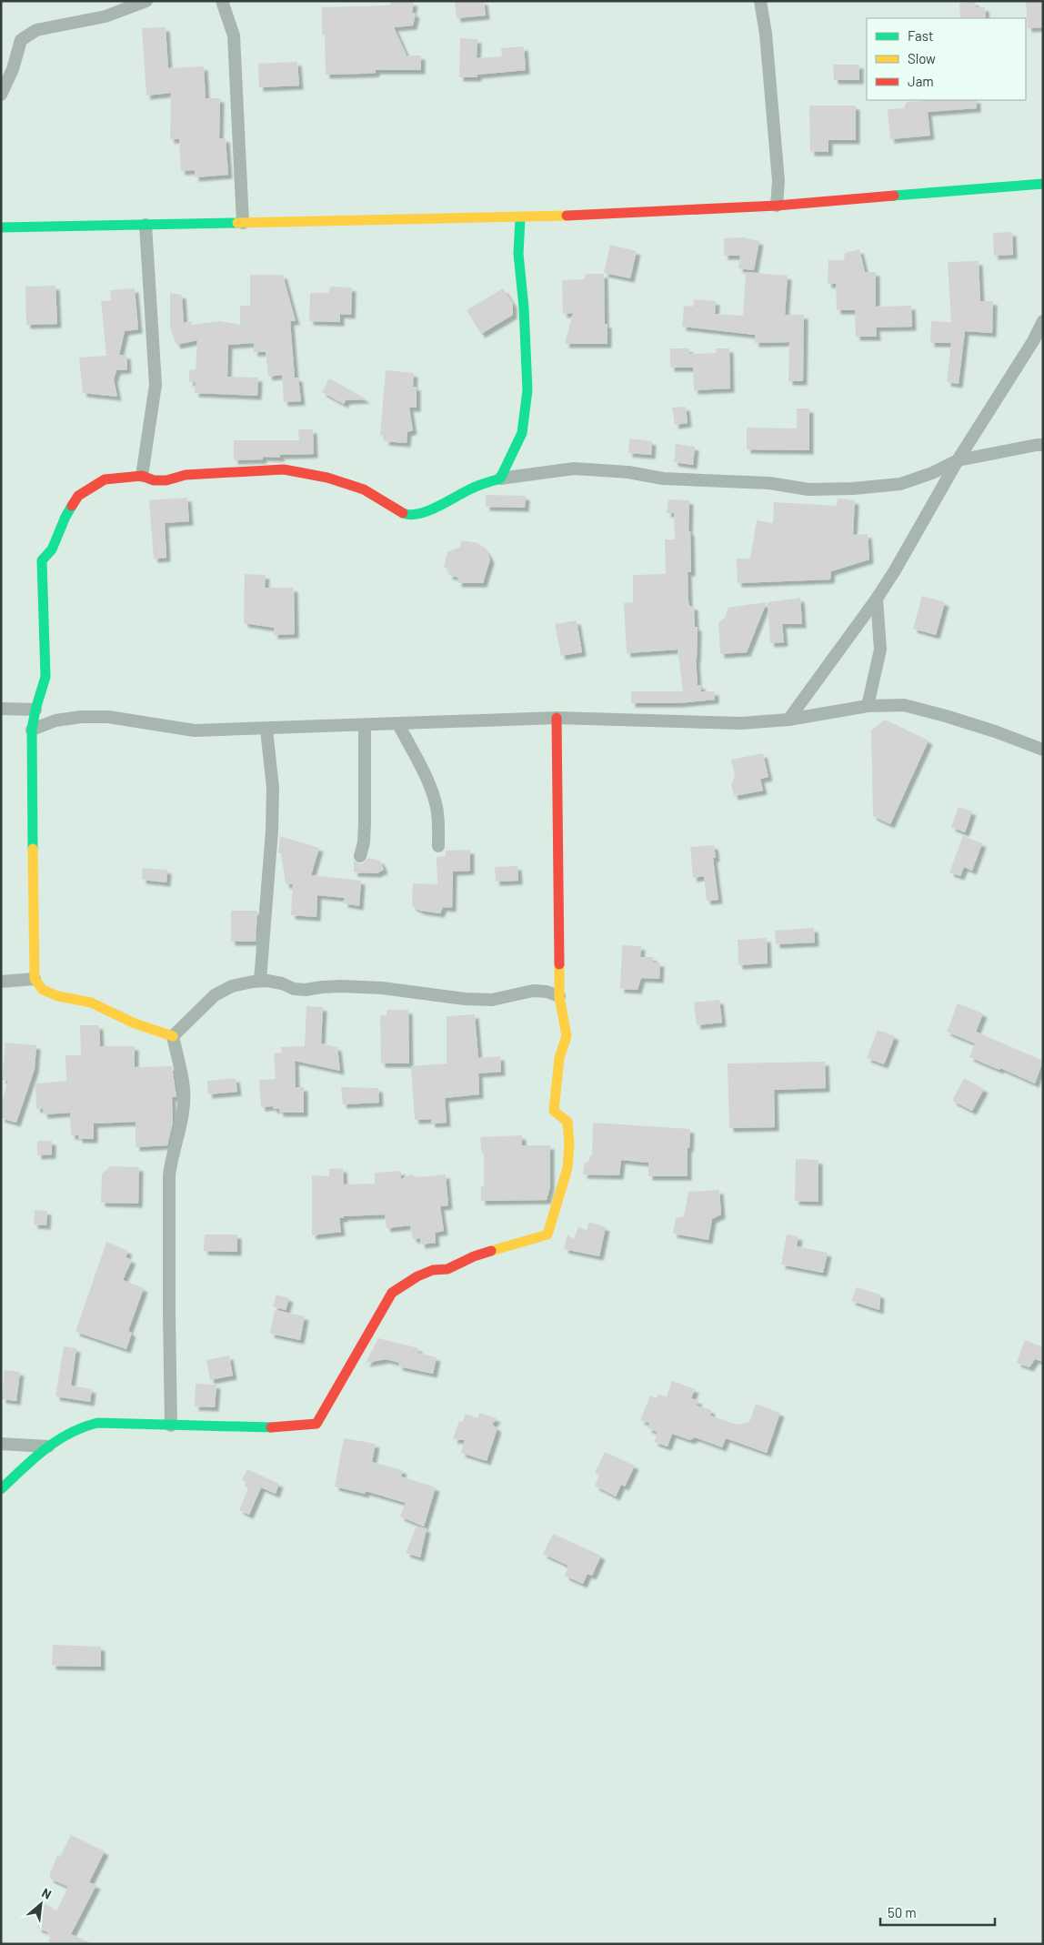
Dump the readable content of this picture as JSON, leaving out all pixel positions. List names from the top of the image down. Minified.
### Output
{"legend":["Fast","Slow","Jam"],"scale_bar":"50 m","north":"top right"}
